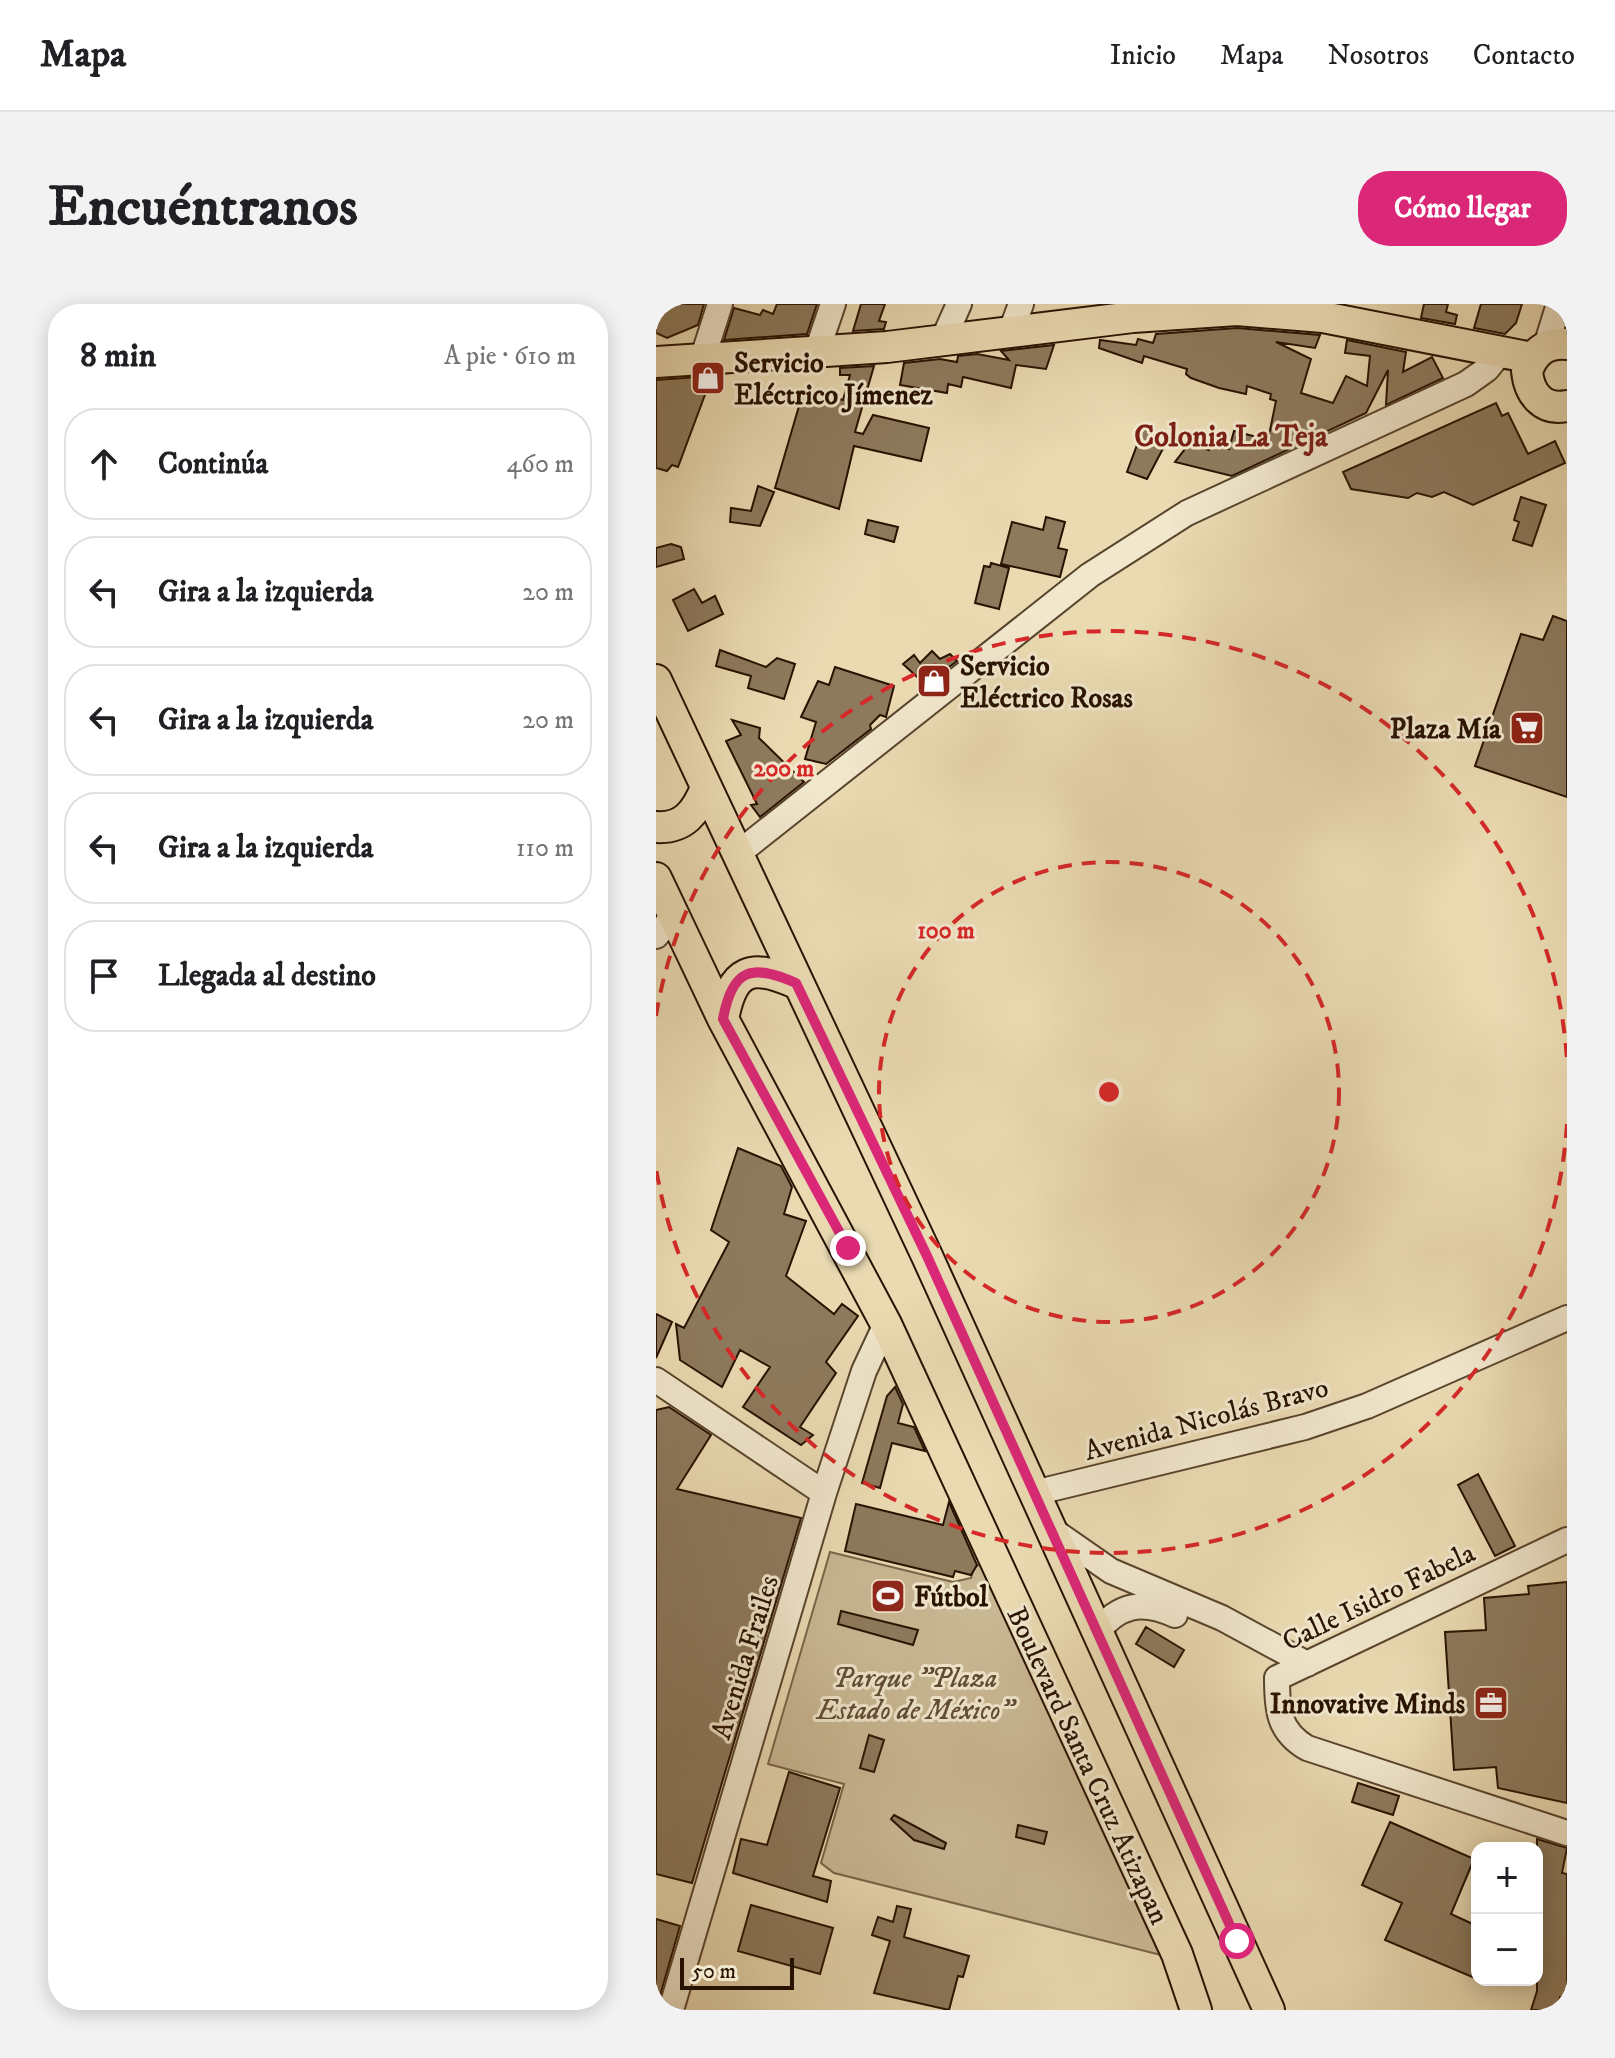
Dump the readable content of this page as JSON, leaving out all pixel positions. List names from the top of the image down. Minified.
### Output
{"streets":{"main road":["Boulevard Santa Cruz Atizapan"],"street":["Avenida Nicolás Bravo","Calle Isidro Fabela","Avenida Frailes"]},"crossings":[["Avenida Frailes","Boulevard Santa Cruz Atizapan"]],"districts":["Colonia La Teja"],"parks":["Parque \"Plaza Estado de México\""],"places":{"shop":["Servicio Eléctrico Jímenez","Servicio Eléctrico Rosas"],"supermarket":["Plaza Mía"],"sports":["Fútbol"],"office":["Innovative Minds"]},"scale_bar":"50 m","page":{"header":"Mapa","nav":["Inicio","Mapa","Nosotros","Contacto"],"buttons":"Cómo llegar","title":"Encuéntranos","heading":["8 min","A pie · 610 m"],"list":[["Continúa","460 m"],["Gira a la izquierda","20 m"],["Gira a la izquierda","20 m"],["Gira a la izquierda","110 m"],"Llegada al destino"],"map_buttons":["+","−"],"scale":"50 m"},"rings":["200 m","100 m"]}
